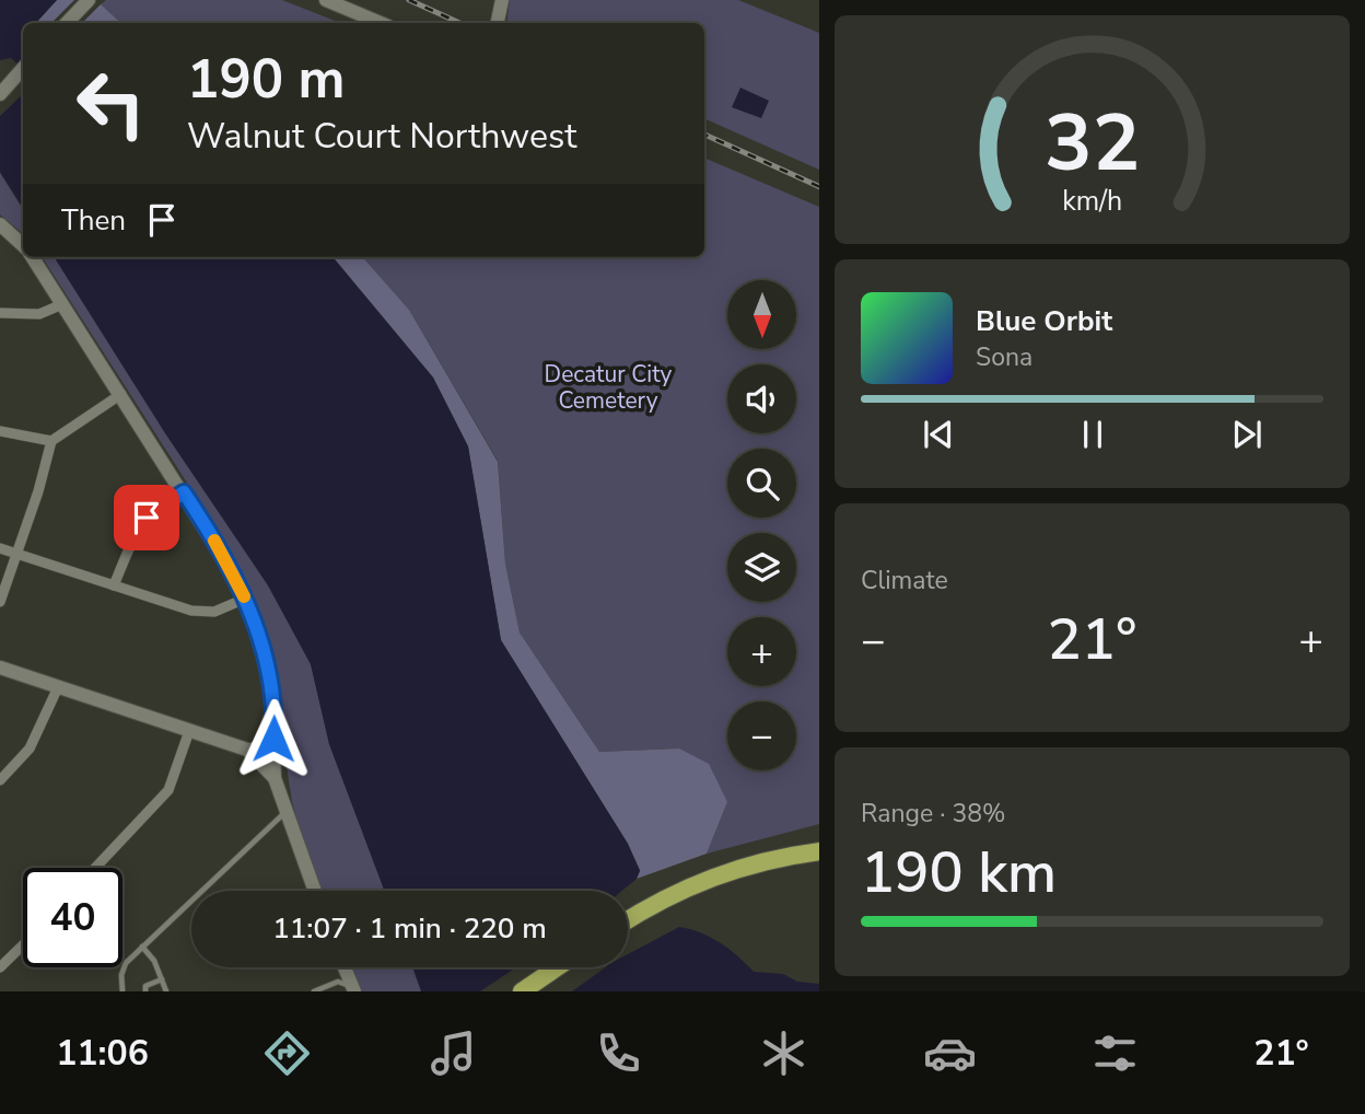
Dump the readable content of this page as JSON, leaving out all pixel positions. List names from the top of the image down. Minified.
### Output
{"parks":["Decatur City Cemetery"],"north":"bottom","page":{"turn":["190 m","Walnut Court Northwest"],"then":"Then","map_buttons":["+","−"],"song":["Blue Orbit","Sona"],"tile":["Climate",["Range · 38%","190 km"]],"heat":["−","21°","+"],"limit":"40","trip":"11:07 · 1 min · 220 m","tabs":["11:06","21°"],"gauge":["32","km/h"]}}
